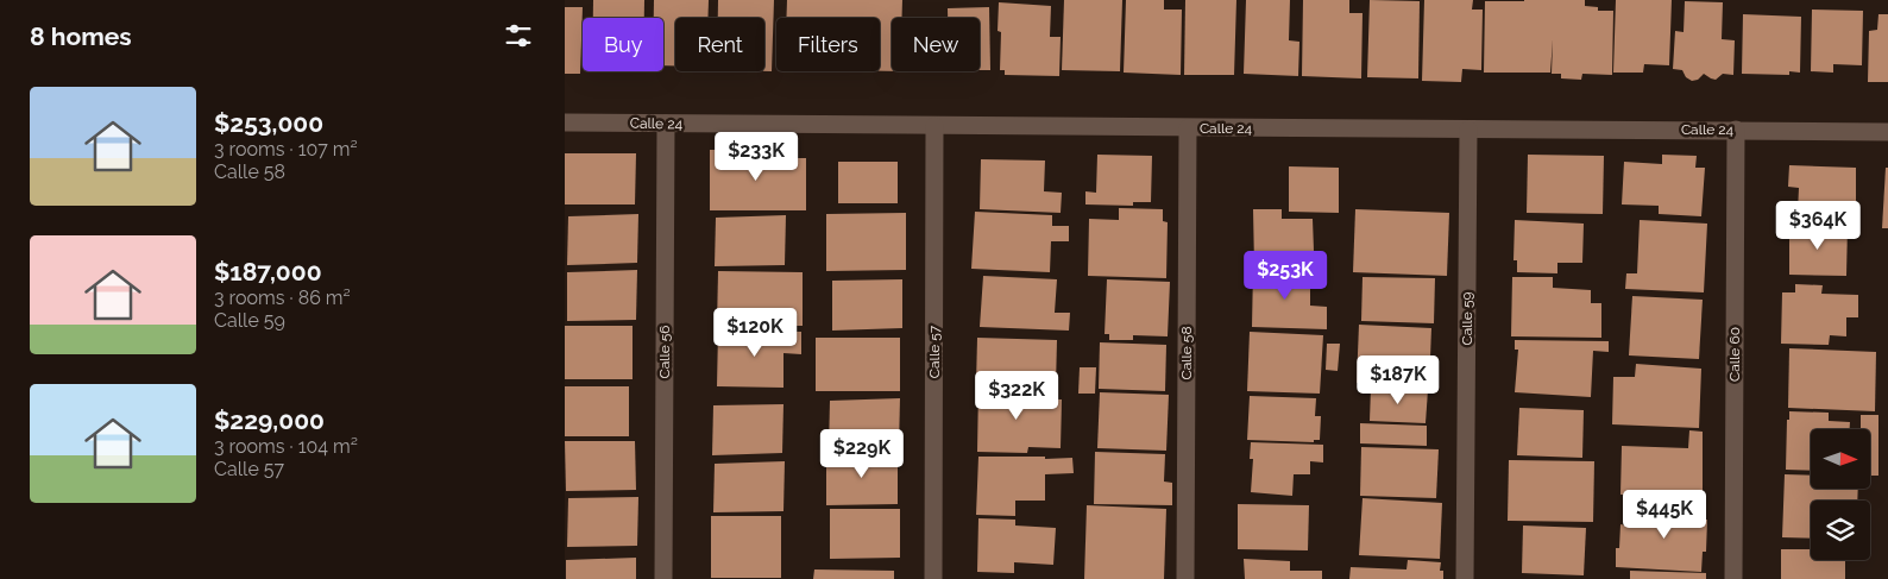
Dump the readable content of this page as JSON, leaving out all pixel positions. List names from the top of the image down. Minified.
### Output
{"streets":{"street":["Calle 24","Calle 59","Calle 56","Calle 57","Calle 58","Calle 60"]},"crossings":[["Calle 24","Calle 59"],["Calle 24","Calle 56"],["Calle 24","Calle 57"],["Calle 24","Calle 58"],["Calle 24","Calle 60"]],"north":"right","page":{"heading":"8 homes","chip":["Buy","Rent","Filters","New"],"list":[{"name":"$253,000","note":"3 rooms · 107 m² · Calle 58"},{"name":"$187,000","note":"3 rooms · 86 m² · Calle 59"},{"name":"$229,000","note":"3 rooms · 104 m² · Calle 57"}],"price":["$233K","$364K","$253K","$120K","$187K","$322K","$229K","$445K"]}}
